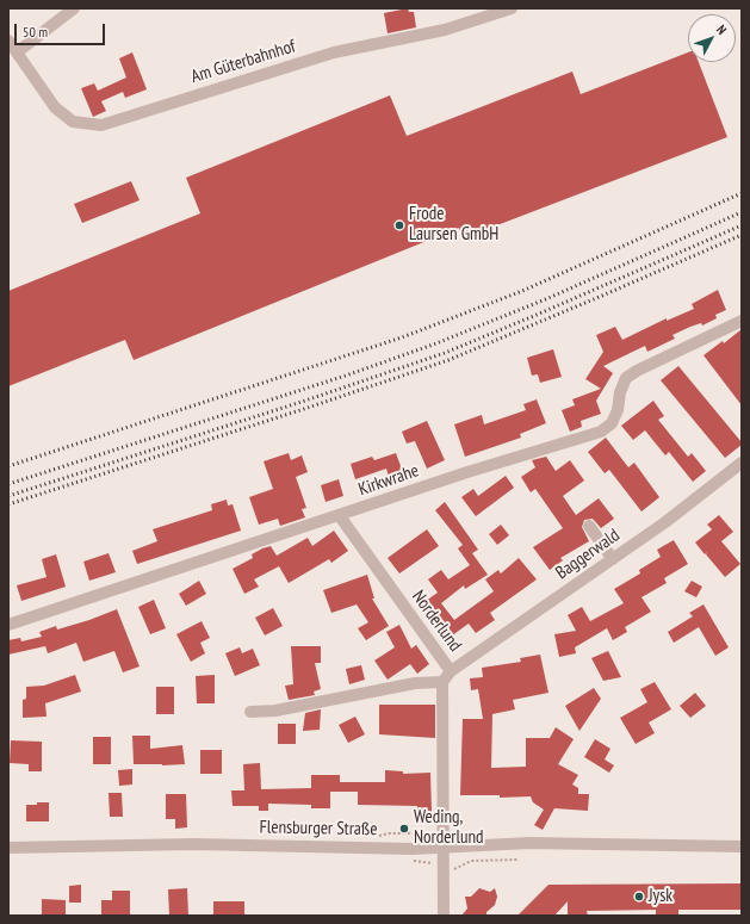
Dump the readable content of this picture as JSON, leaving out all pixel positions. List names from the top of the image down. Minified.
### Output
{"streets":{"street":["Am Güterbahnhof","Kirkwrahe","Baggerwald","Norderlund","Flensburger Straße"]},"crossings":[["Kirkwrahe","Norderlund"],["Baggerwald","Norderlund"],["Norderlund","Flensburger Straße"]],"places":["Frode Laursen GmbH","Weding, Norderlund","Jysk"],"scale_bar":"50 m","north":"top right"}
